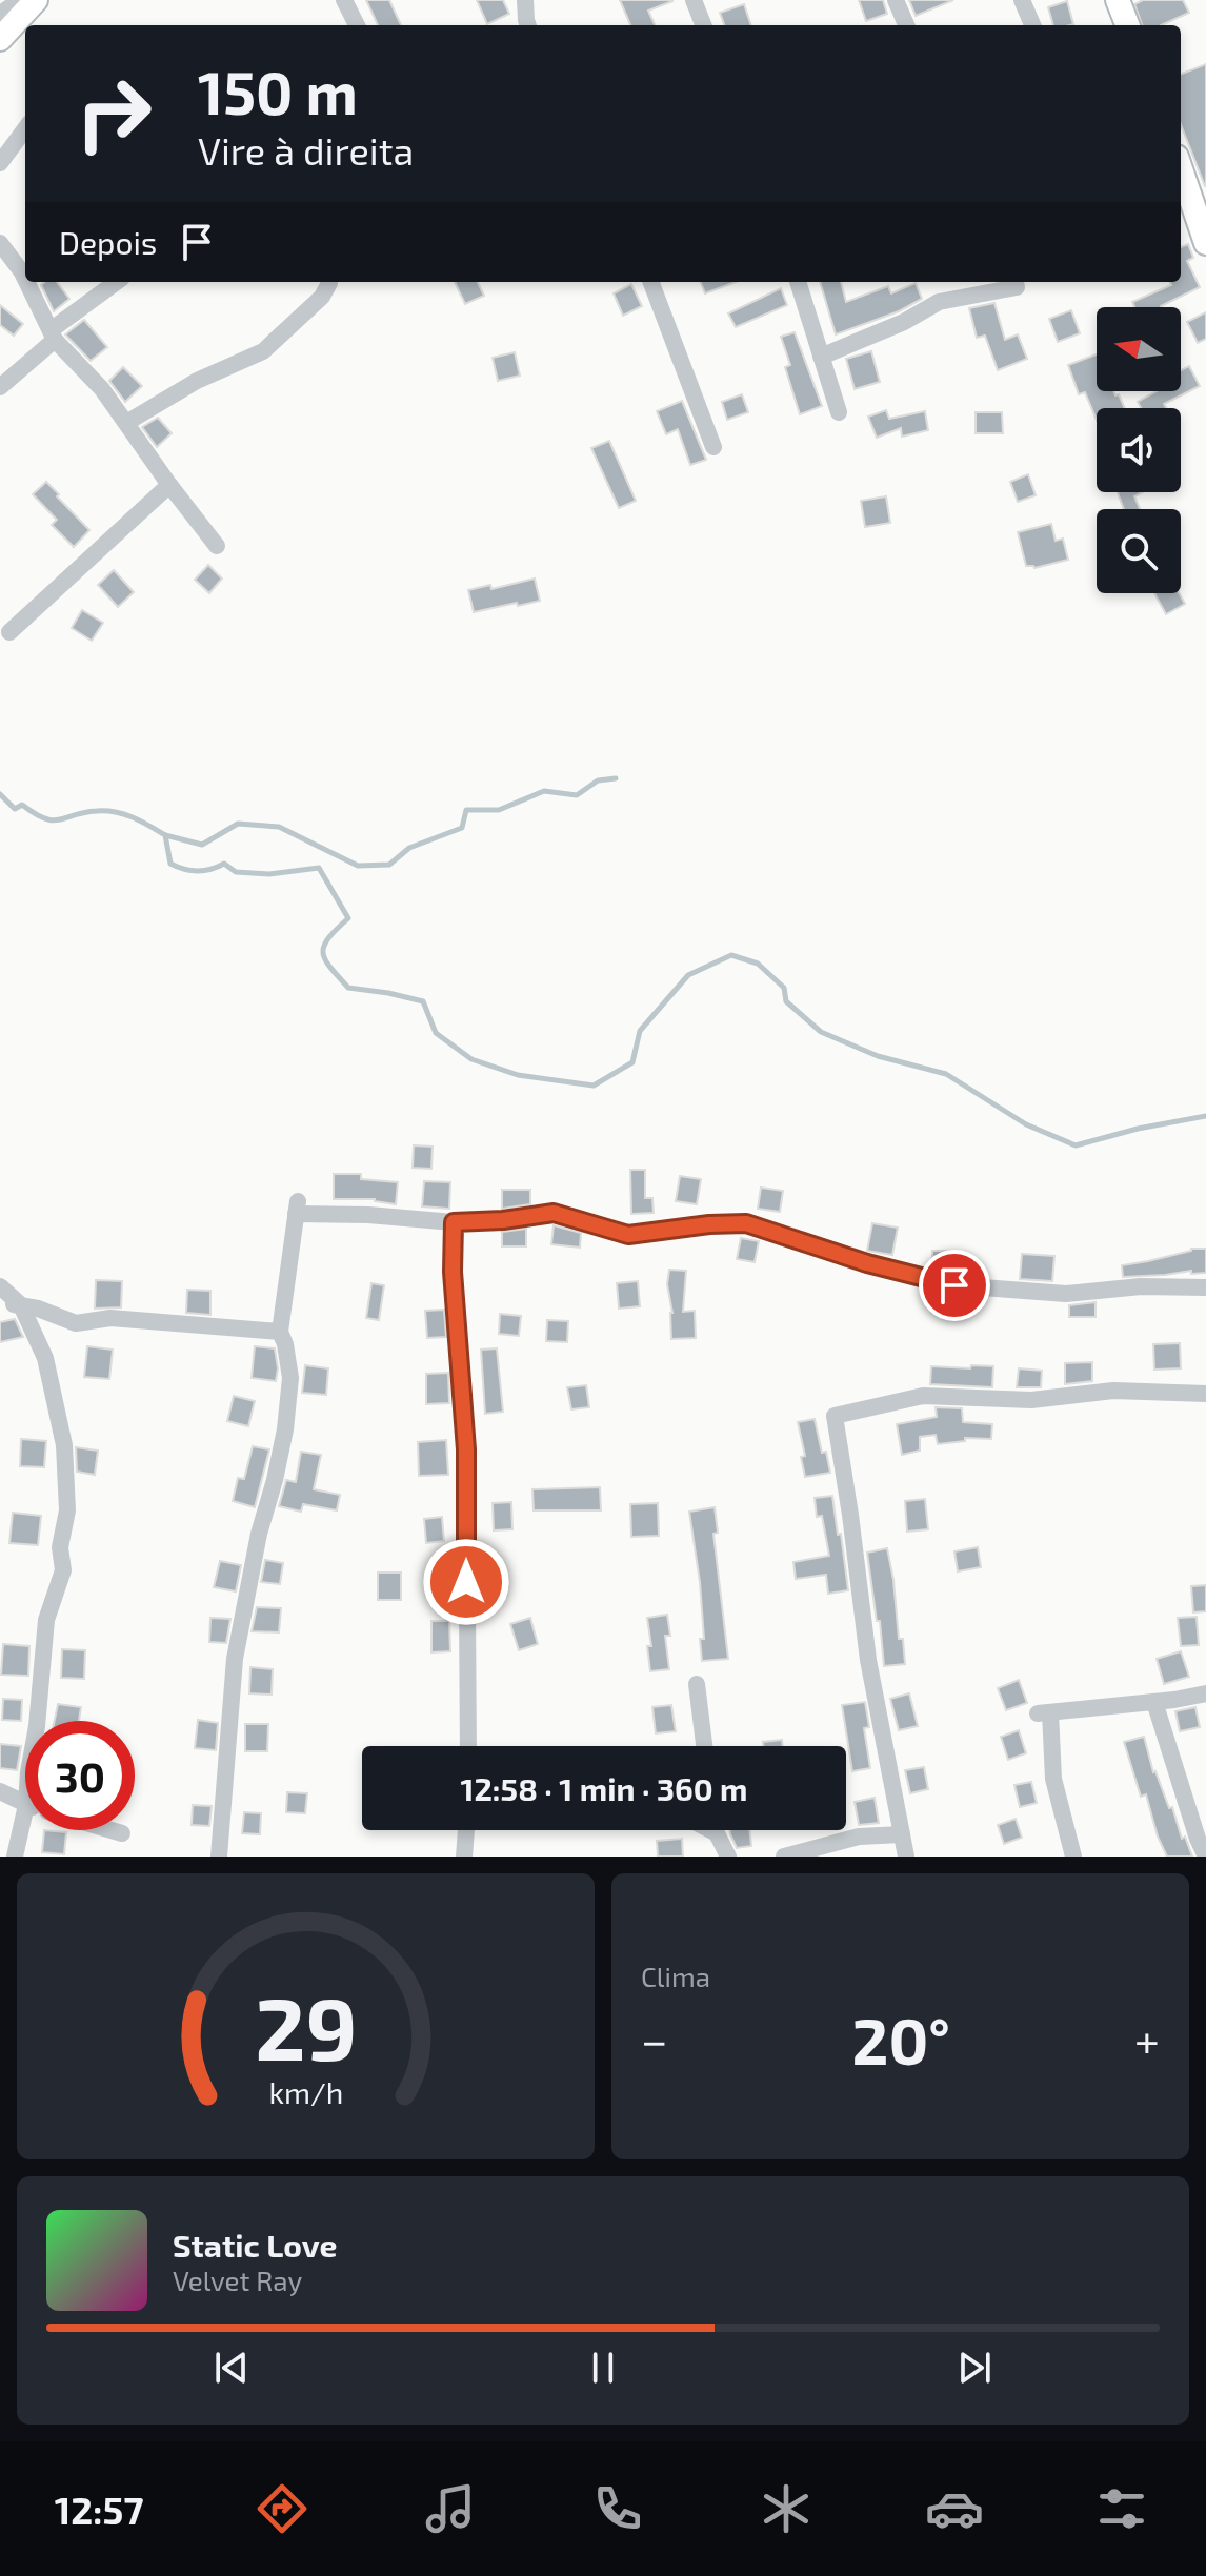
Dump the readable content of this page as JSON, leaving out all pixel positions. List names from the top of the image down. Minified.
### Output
{"north":"left","page":{"turn":["150 m","Vire à direita"],"then":"Depois","limit":"30","trip":"12:58 · 1 min · 360 m","tile":"Clima","heat":["−","20°","+"],"song":["Static Love","Velvet Ray"],"tabs":"12:57","gauge":["29","km/h"]}}
